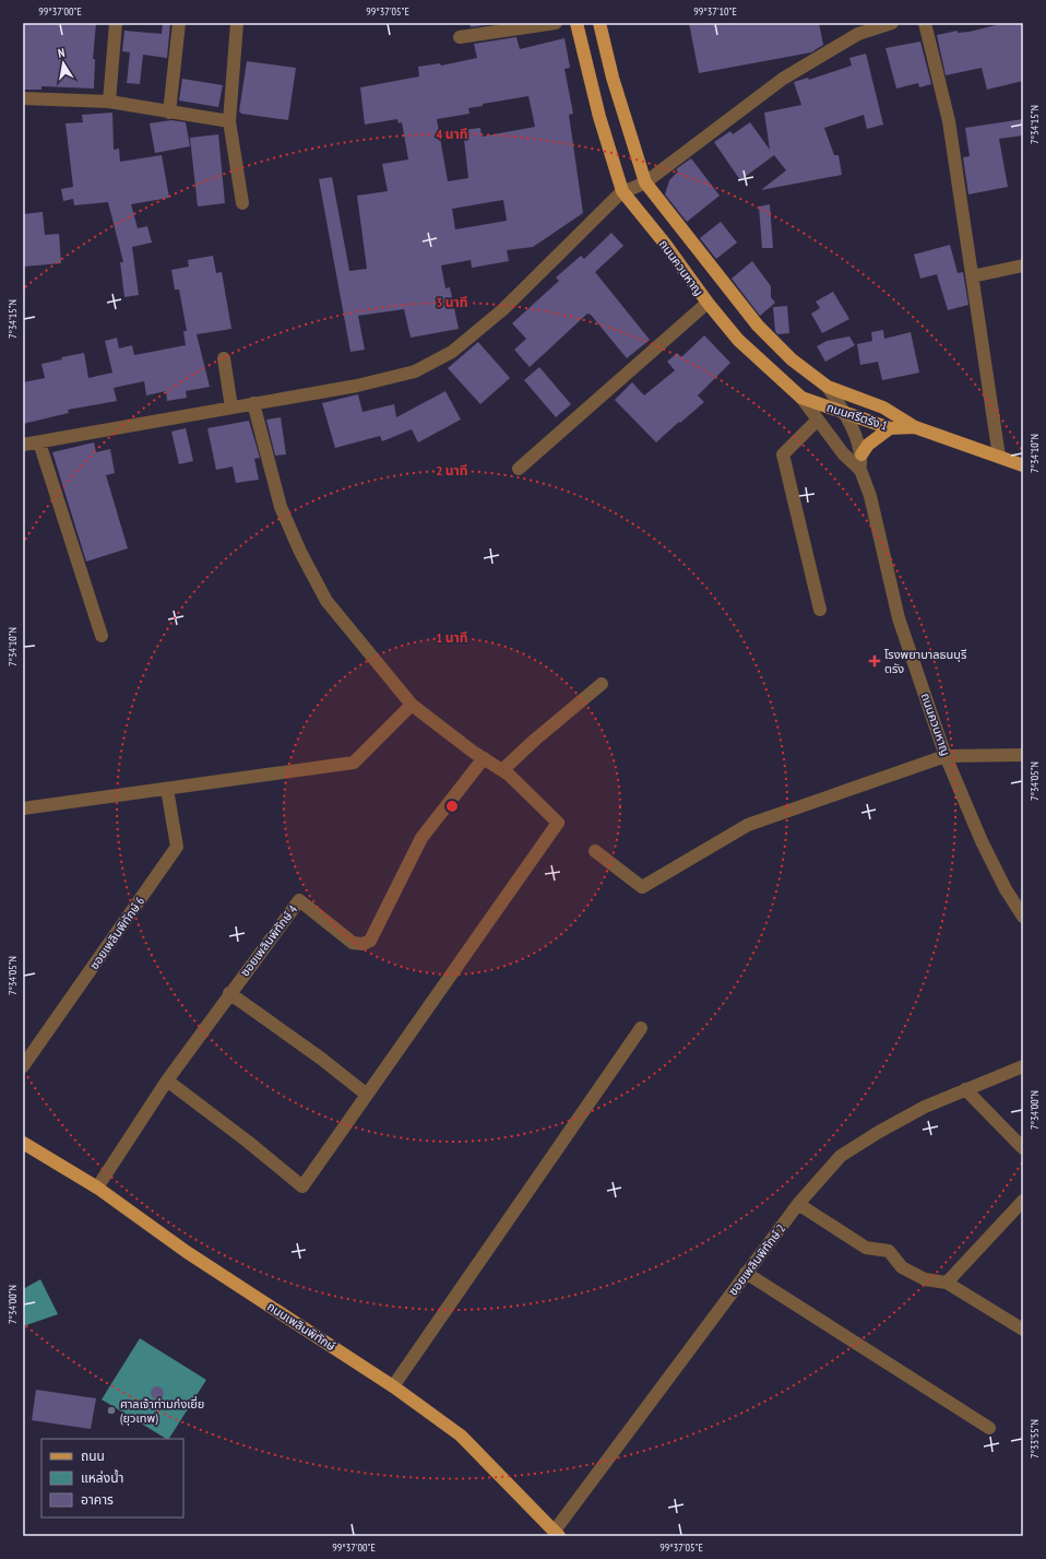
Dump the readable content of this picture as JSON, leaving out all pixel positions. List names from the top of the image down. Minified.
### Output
{"streets":{"main road":["ถนนควนหาญ","ถนนศรีตรัง 1","ถนนเพลินพิทักษ์"],"street":["ซอยเพลินพิทักษ์ 6","ซอยเพลินพิทักษ์ 4","ซอยเพลินพิทักษ์ 2"]},"crossings":[["ถนนควนหาญ","ถนนศรีตรัง 1"],["ซอยเพลินพิทักษ์ 4","ถนนเพลินพิทักษ์"],["ซอยเพลินพิทักษ์ 2","ถนนเพลินพิทักษ์"]],"places":{"health":["โรงพยาบาลธนบุรี ตรัง"],"other":["ศาลเจ้าท่ามก๋งเยี่ย (ยุวเทพ)"]},"legend":["ถนน","แหล่งน้ำ","อาคาร"],"north":"top","coordinates":["99°37'00\"E","99°37'05\"E","99°37'10\"E","7°34'15\"N","7°34'10\"N","7°34'05\"N","7°34'00\"N","7°33'55\"N"],"rings":["4 นาที","3 นาที","2 นาที","1 นาที"]}
